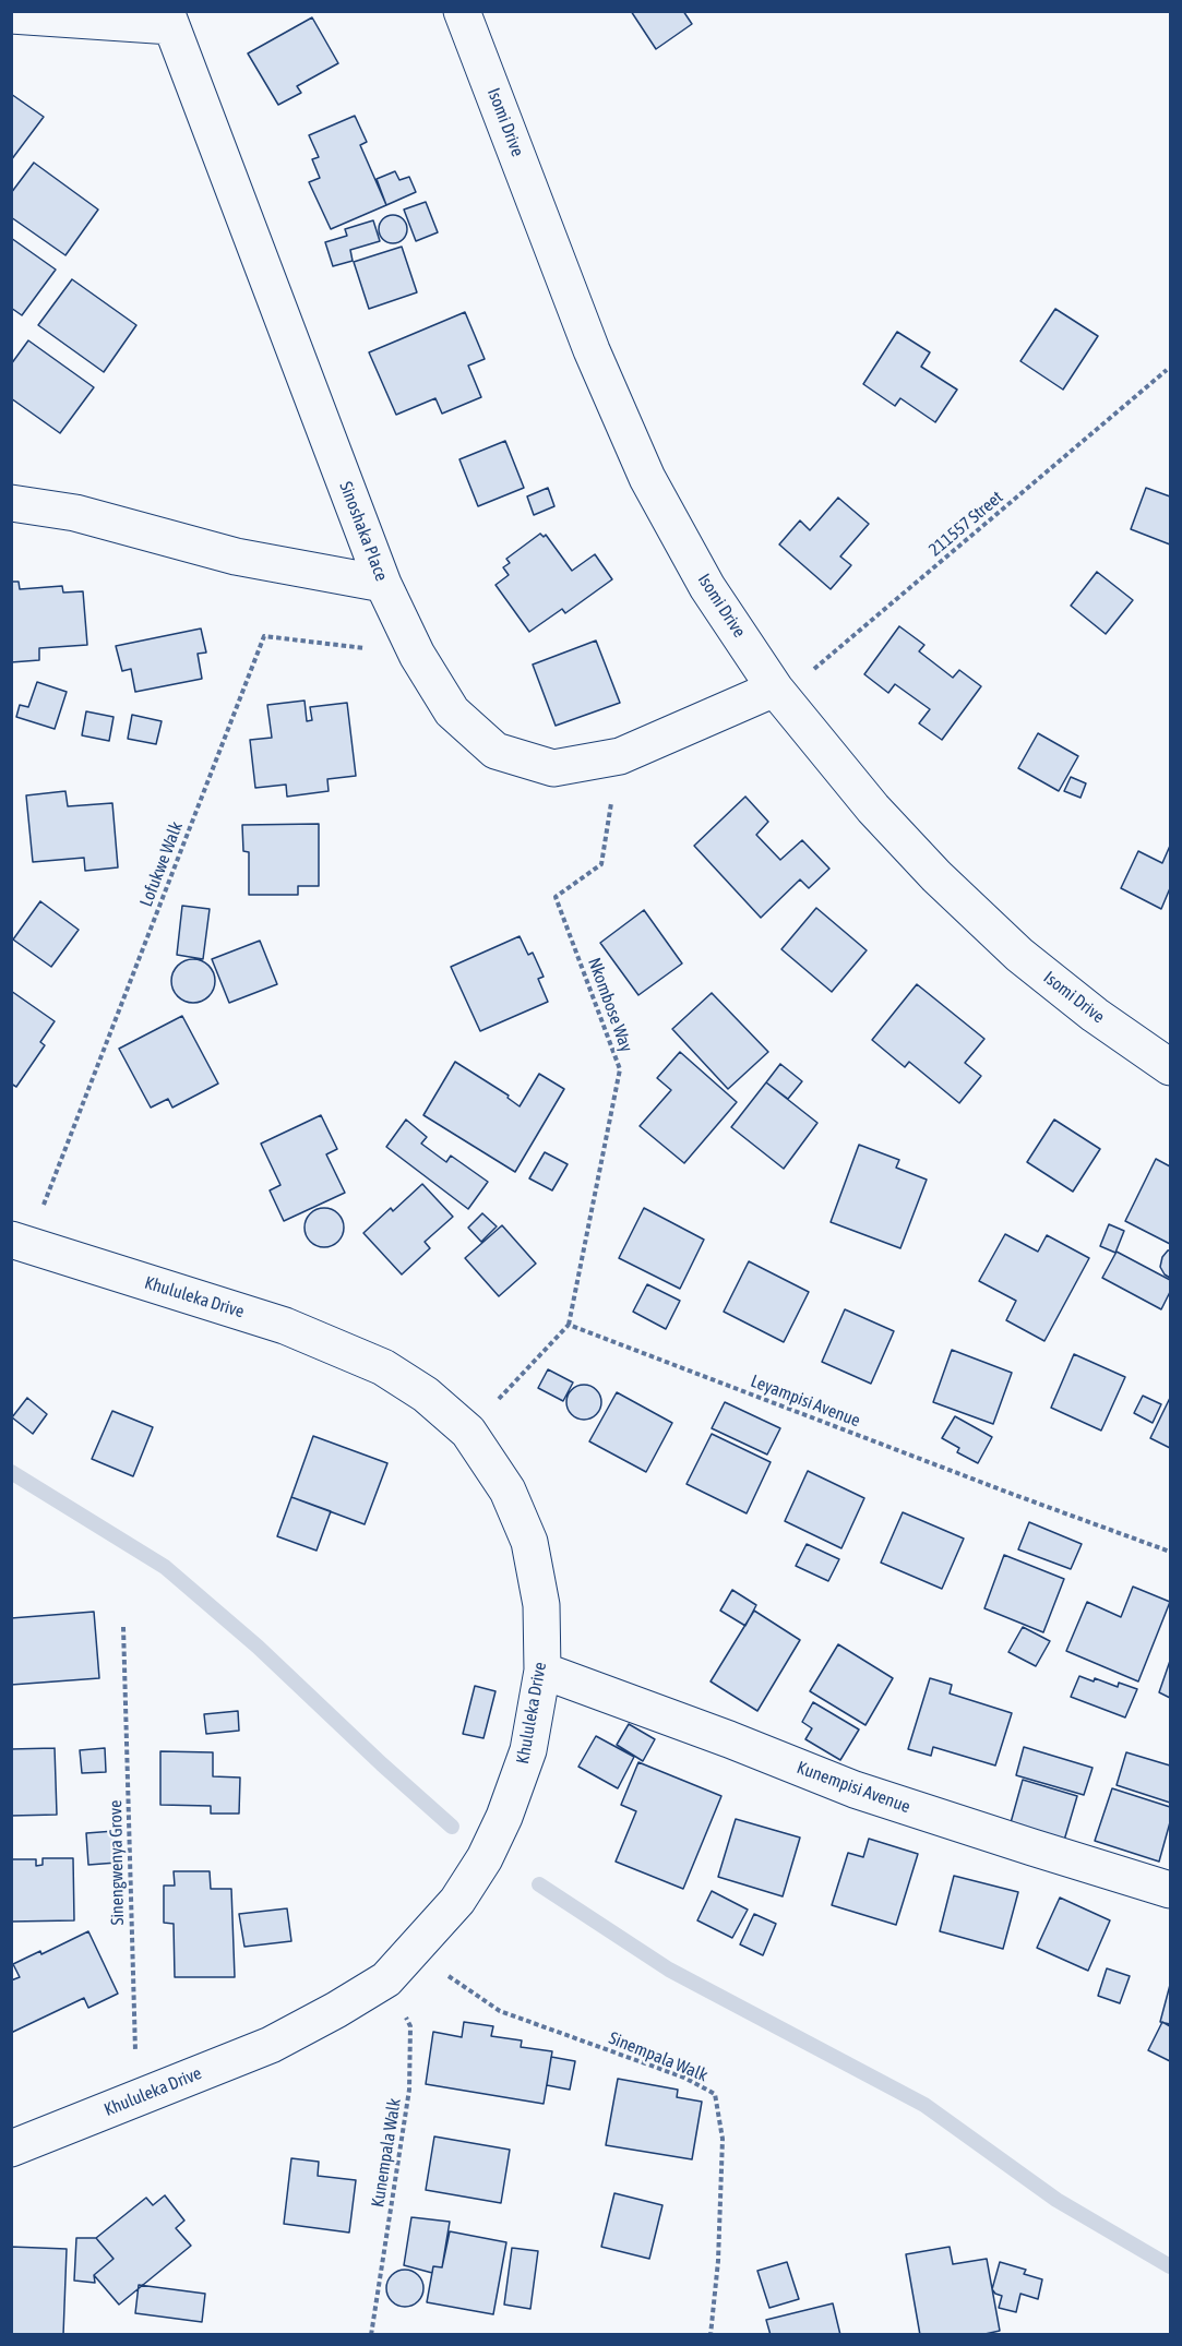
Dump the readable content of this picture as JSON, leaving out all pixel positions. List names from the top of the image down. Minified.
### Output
{"streets":{"street":["Isomi Drive","Sinoshaka Place","Khululeka Drive","Kunempisi Avenue"],"path":["211557 Street","Lofukwe Walk","Nkombose Way","Leyampisi Avenue","Sinengwenya Grove","Sinempala Walk","Kunempala Walk"]},"crossings":[["Isomi Drive","211557 Street"],["Isomi Drive","Sinoshaka Place"],["211557 Street","Sinoshaka Place"],["Sinoshaka Place","Lofukwe Walk"],["Sinoshaka Place","Nkombose Way"],["Lofukwe Walk","Khululeka Drive"],["Nkombose Way","Leyampisi Avenue"],["Khululeka Drive","Kunempisi Avenue"],["Khululeka Drive","Sinengwenya Grove"],["Khululeka Drive","Sinempala Walk"],["Khululeka Drive","Kunempala Walk"]]}
